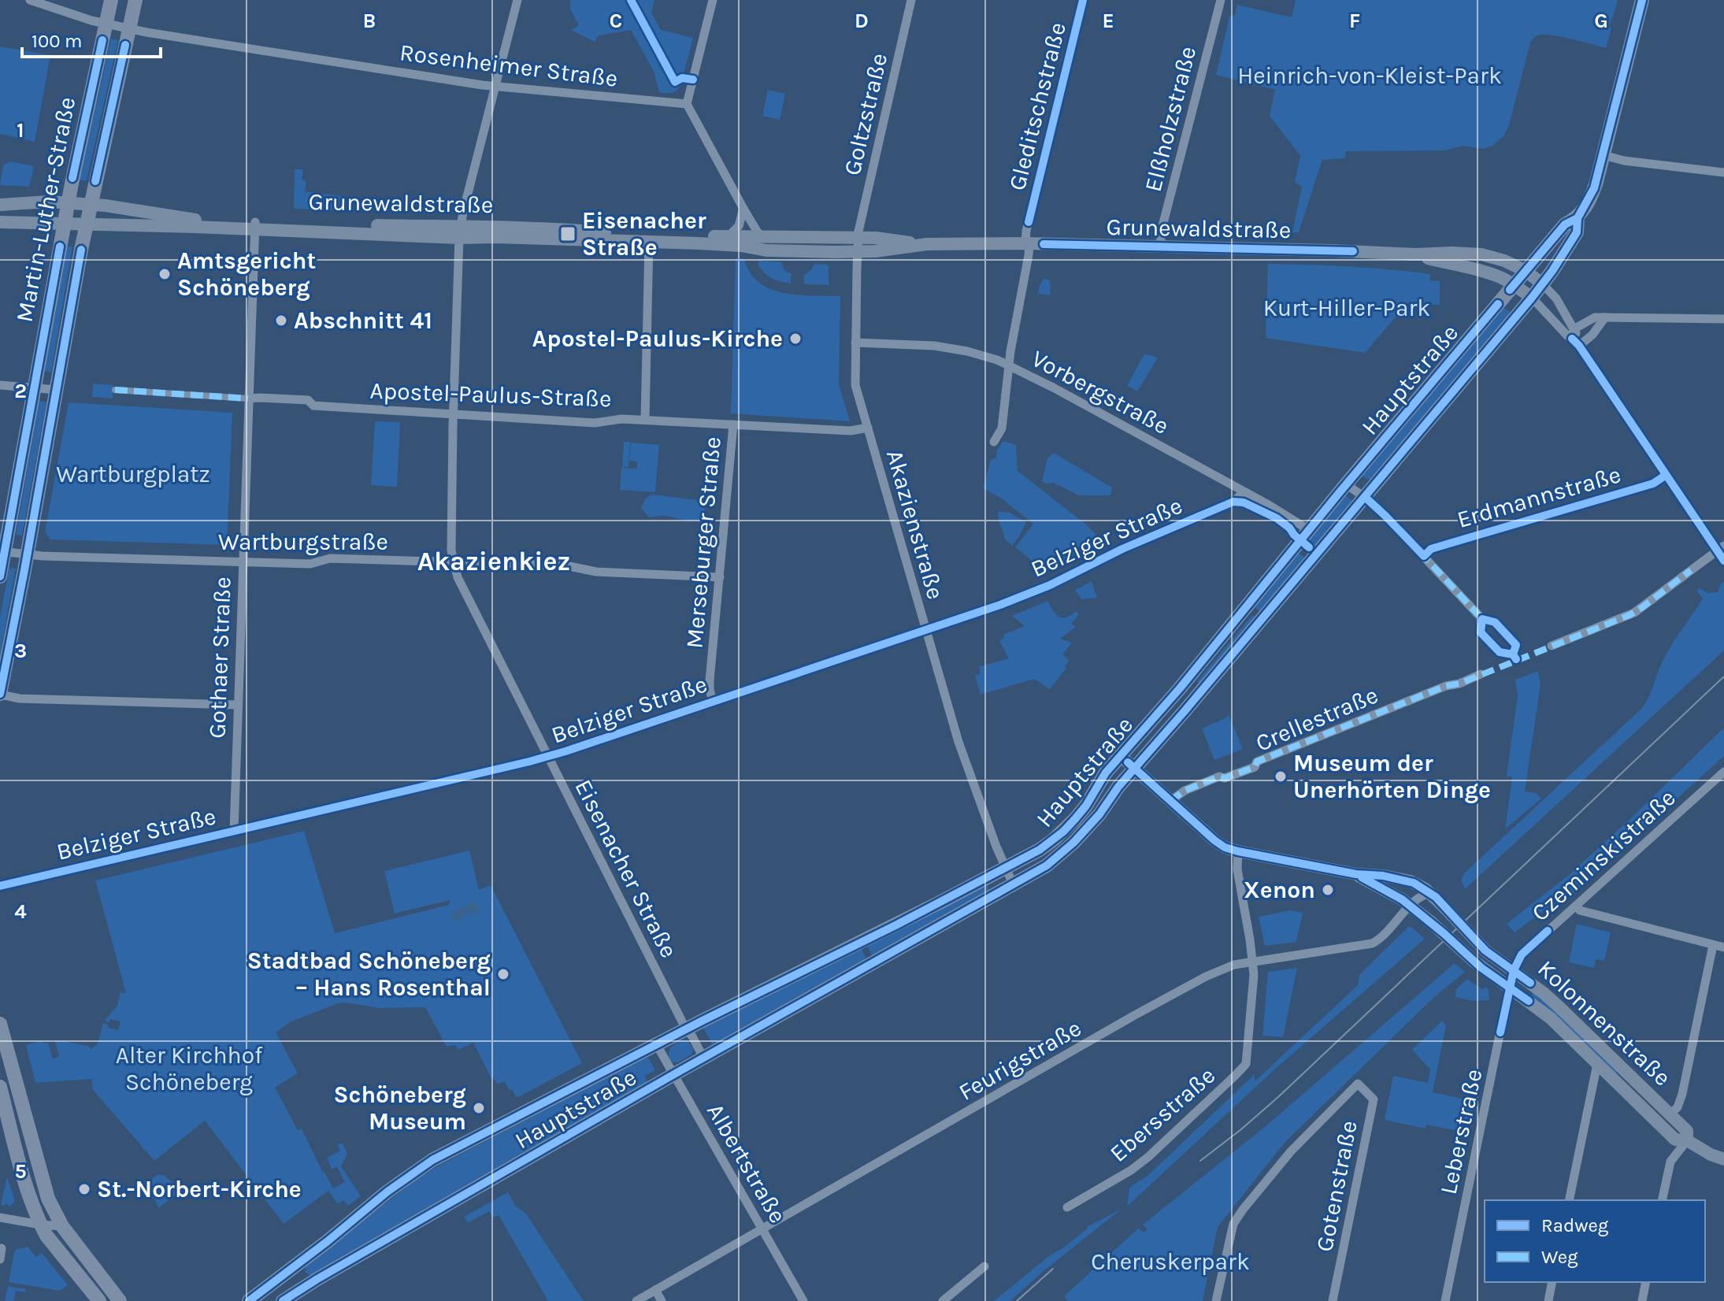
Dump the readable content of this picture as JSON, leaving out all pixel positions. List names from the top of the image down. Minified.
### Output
{"streets":{"main road":["Grunewaldstraße","Martin-Luther-Straße","Hauptstraße","Kolonnenstraße"],"street":["Rosenheimer Straße","Gleditschstraße","Goltzstraße","Elßholzstraße","Vorbergstraße","Apostel-Paulus-Straße","Erdmannstraße","Akazienstraße","Belziger Straße","Wartburgstraße","Merseburger Straße","Gothaer Straße","Crellestraße","Czeminskistraße","Eisenacher Straße","Feurigstraße","Ebersstraße","Leberstraße","Albertstraße","Gotenstraße"]},"crossings":[["Rosenheimer Straße","Martin-Luther-Straße"],["Rosenheimer Straße","Eisenacher Straße"],["Gleditschstraße","Grunewaldstraße"],["Gleditschstraße","Vorbergstraße"],["Goltzstraße","Grunewaldstraße"],["Goltzstraße","Akazienstraße"],["Elßholzstraße","Grunewaldstraße"],["Grunewaldstraße","Martin-Luther-Straße"],["Grunewaldstraße","Hauptstraße"],["Grunewaldstraße","Akazienstraße"],["Grunewaldstraße","Gothaer Straße"],["Grunewaldstraße","Eisenacher Straße"],["Martin-Luther-Straße","Wartburgstraße"],["Hauptstraße","Vorbergstraße"],["Hauptstraße","Akazienstraße"],["Hauptstraße","Eisenacher Straße"],["Hauptstraße","Kolonnenstraße"],["Hauptstraße","Albertstraße"],["Vorbergstraße","Akazienstraße"],["Vorbergstraße","Belziger Straße"],["Apostel-Paulus-Straße","Akazienstraße"],["Apostel-Paulus-Straße","Merseburger Straße"],["Apostel-Paulus-Straße","Gothaer Straße"],["Apostel-Paulus-Straße","Eisenacher Straße"],["Akazienstraße","Belziger Straße"],["Belziger Straße","Merseburger Straße"],["Belziger Straße","Gothaer Straße"],["Belziger Straße","Eisenacher Straße"],["Wartburgstraße","Merseburger Straße"],["Wartburgstraße","Gothaer Straße"],["Wartburgstraße","Eisenacher Straße"],["Crellestraße","Kolonnenstraße"],["Czeminskistraße","Kolonnenstraße"],["Czeminskistraße","Leberstraße"],["Kolonnenstraße","Feurigstraße"],["Kolonnenstraße","Leberstraße"],["Feurigstraße","Ebersstraße"],["Feurigstraße","Albertstraße"]],"districts":["Akazienkiez"],"parks":["Heinrich-von-Kleist-Park","Kurt-Hiller-Park","Wartburgplatz","Alter Kirchhof Schöneberg","Cheruskerpark"],"places":{"transit":["Eisenacher Straße"],"other":["Amtsgericht Schöneberg","Abschnitt 41","Apostel-Paulus-Kirche","Museum der Unerhörten Dinge","Xenon","Stadtbad Schöneberg – Hans Rosenthal","Schöneberg Museum","St.-Norbert-Kirche"]},"legend":["Radweg","Weg"],"scale_bar":"100 m","grid":{"columns":["B","C","D","E","F","G"],"rows":["1","2","3","4","5"]}}
